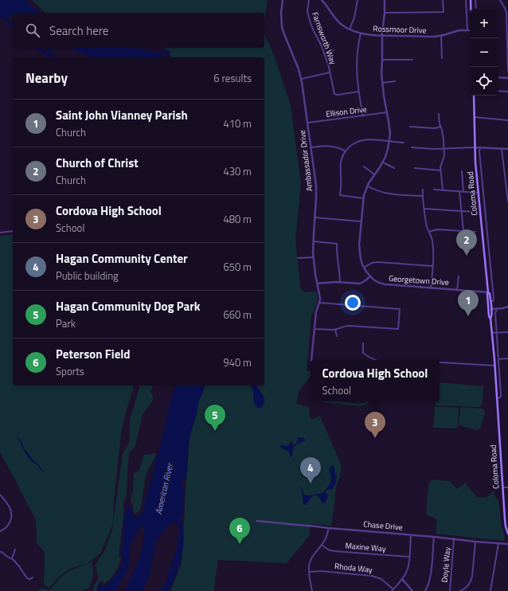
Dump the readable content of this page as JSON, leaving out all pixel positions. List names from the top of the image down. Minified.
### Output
{"streets":{"main road":["Coloma Road"],"street":["Rossmoor Drive","Farnsworth Way","Ellison Drive","Ambassador Drive","Georgetown Drive","Chase Drive","Maxine Way","Doyle Way","Rhoda Way"]},"crossings":[["Rossmoor Drive","Georgetown Drive"],["Ellison Drive","Ambassador Drive"],["Ellison Drive","Georgetown Drive"],["Coloma Road","Georgetown Drive"],["Chase Drive","Doyle Way"]],"water":["American River"],"page":{"map_buttons":["+","−"],"search":"Search here","heading":["Nearby","6 results"],"list":[{"mark":"1","name":"Saint John Vianney Parish","note":"Church","value":"410 m"},{"mark":"2","name":"Church of Christ","note":"Church","value":"430 m"},{"mark":"3","name":"Cordova High School","note":"School","value":"480 m"},{"mark":"4","name":"Hagan Community Center","note":"Public building","value":"650 m"},{"mark":"5","name":"Hagan Community Dog Park","note":"Park","value":"660 m"},{"mark":"6","name":"Peterson Field","note":"Sports","value":"940 m"}],"pins":["2","1","5","3","4","6"],"popup":["Cordova High School","School"]}}
